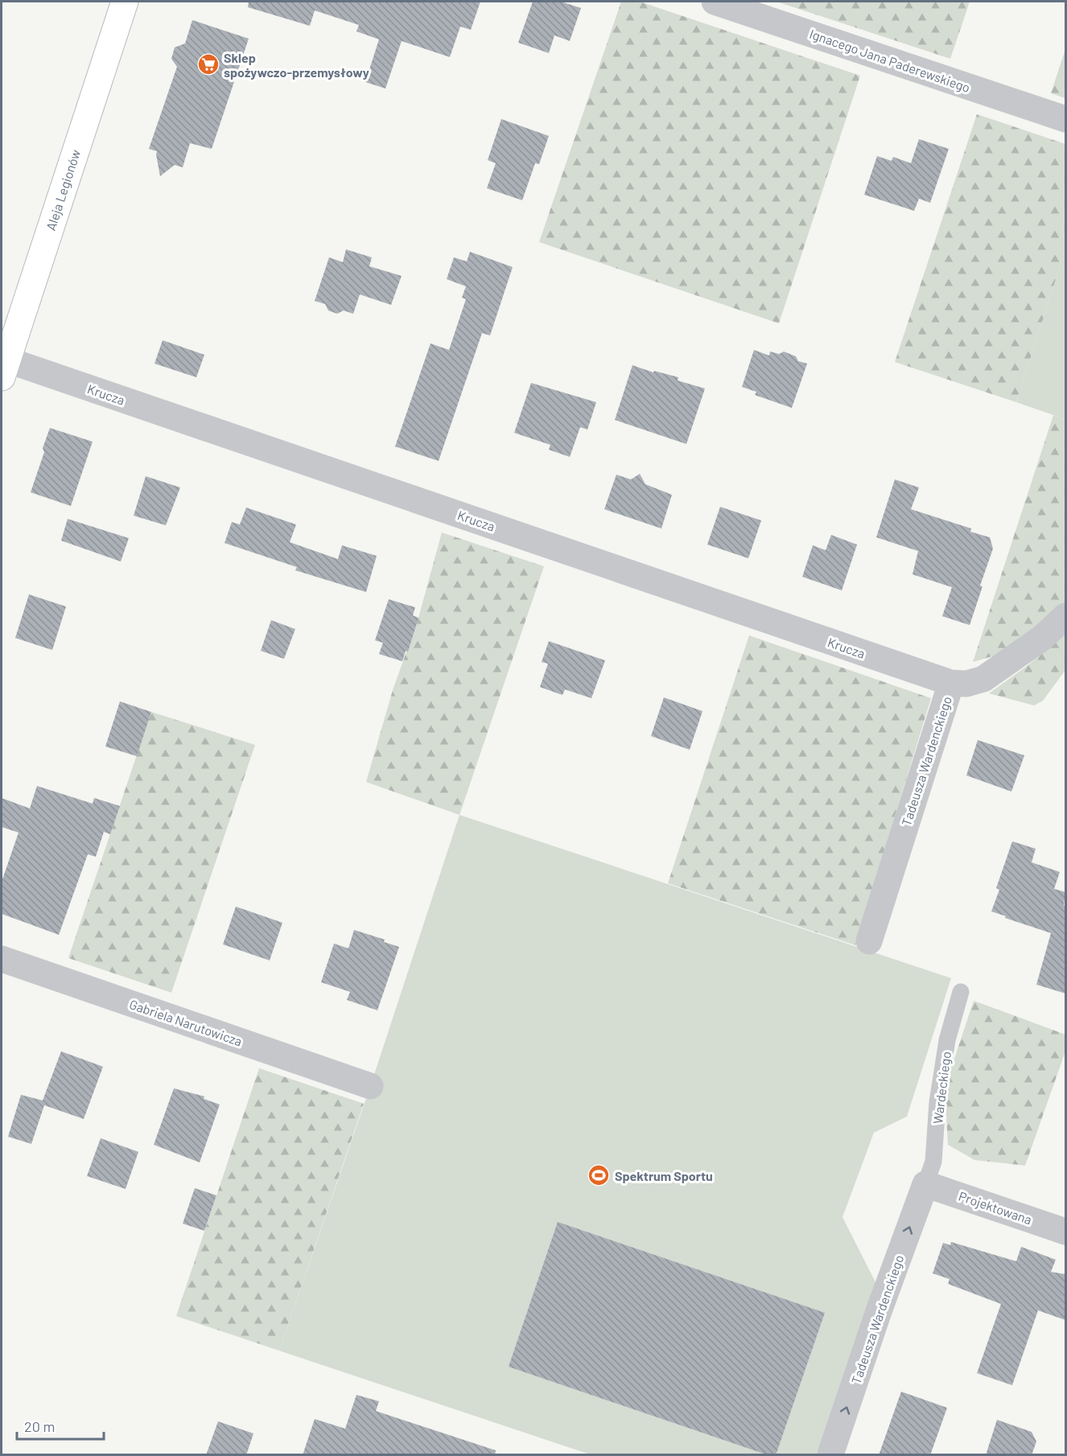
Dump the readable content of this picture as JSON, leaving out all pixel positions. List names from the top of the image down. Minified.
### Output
{"streets":{"street":["Ignacego Jana Paderewskiego","Aleja Legionów","Krucza","Tadeusza Wardenckiego","Gabriela Narutowicza","Projektowana"],"lane":["Wardeckiego"]},"crossings":[["Aleja Legionów","Krucza"],["Krucza","Tadeusza Wardenckiego"],["Tadeusza Wardenckiego","Wardeckiego"],["Tadeusza Wardenckiego","Projektowana"],["Wardeckiego","Projektowana"]],"one_way":["Tadeusza Wardenckiego"],"places":{"supermarket":["Sklep spożywczo-przemysłowy"],"sports":["Spektrum Sportu"]},"scale_bar":"20 m"}
